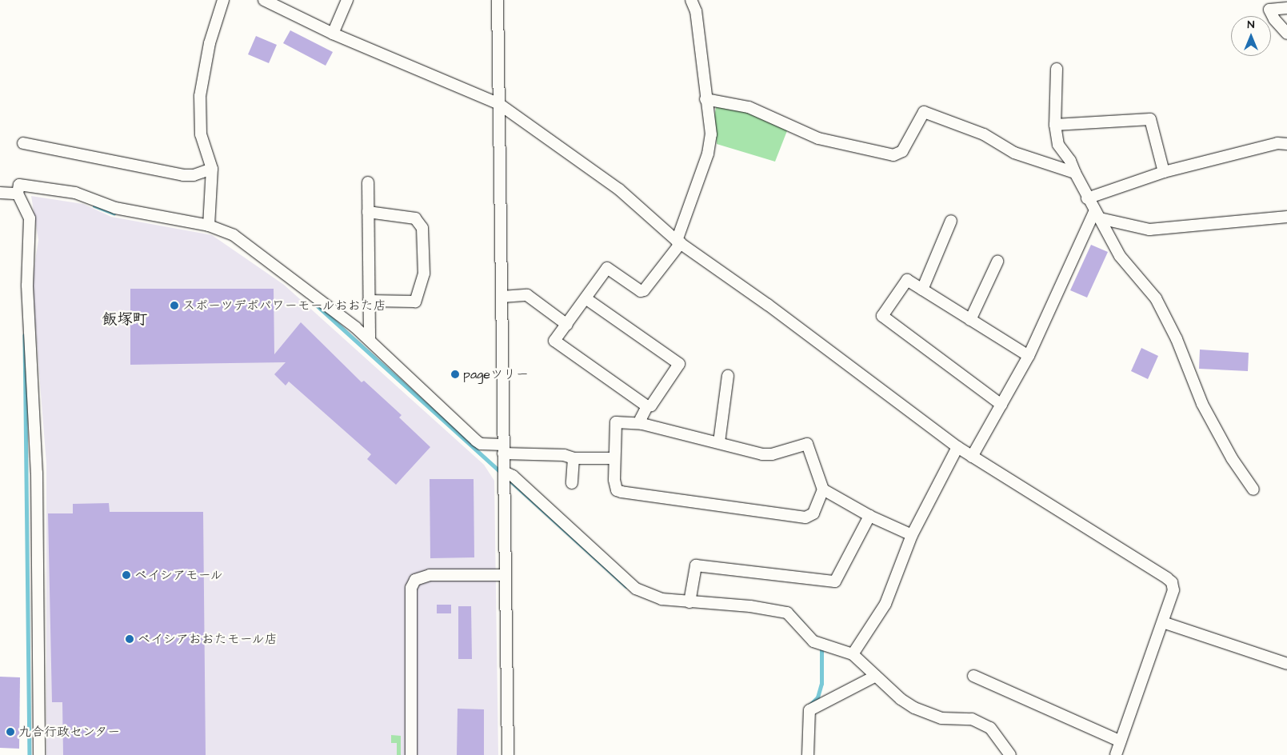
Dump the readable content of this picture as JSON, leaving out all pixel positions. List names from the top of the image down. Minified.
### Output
{"districts":["飯塚町"],"places":["スポーツデポパワーモールおおた店","pageツリー","ベイシアモール","ベイシアおおたモール店","九合行政センター"],"north":"top"}
